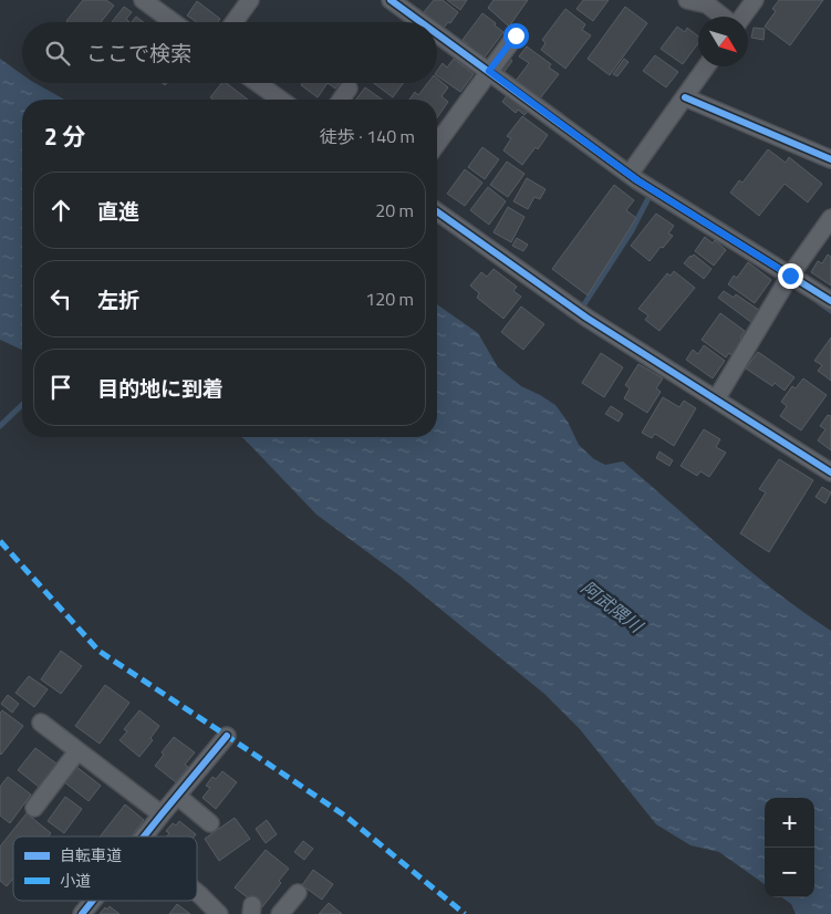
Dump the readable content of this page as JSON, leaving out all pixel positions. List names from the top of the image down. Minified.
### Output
{"water":["阿武隈川"],"legend":["自転車道","小道"],"north":"bottom right","page":{"search":"ここで検索","heading":["2 分","徒歩 · 140 m"],"list":[["直進","20 m"],["左折","120 m"],"目的地に到着"],"map_buttons":["+","−"]}}
